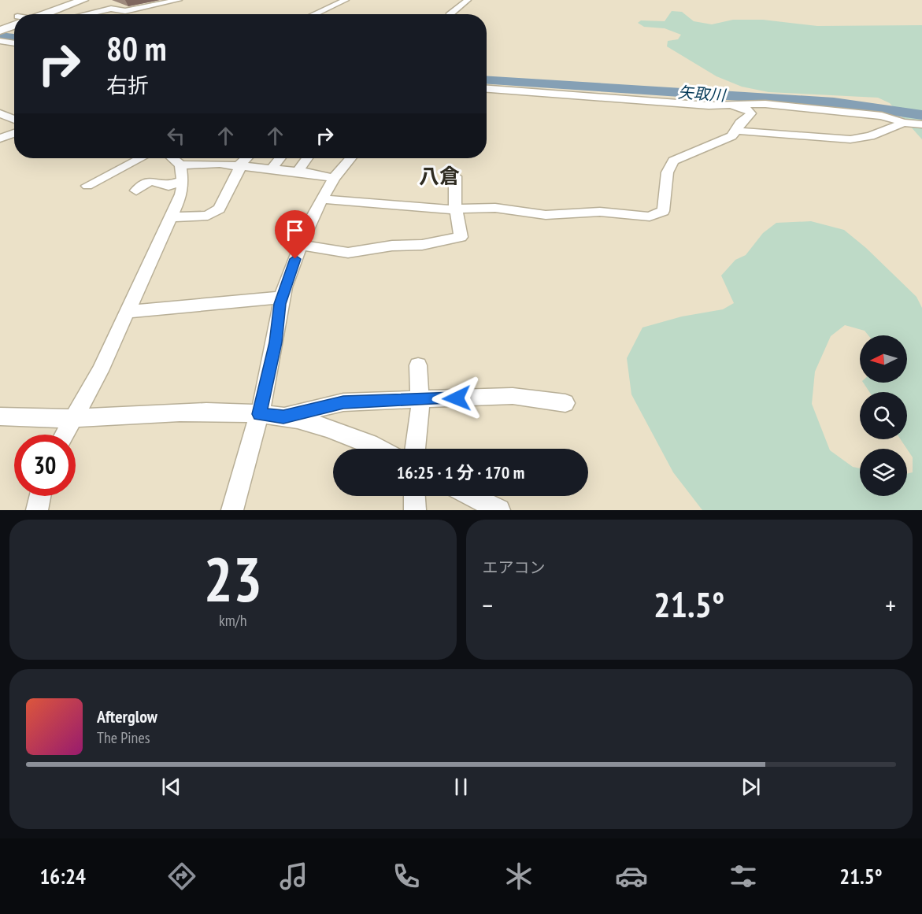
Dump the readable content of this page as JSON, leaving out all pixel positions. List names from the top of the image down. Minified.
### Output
{"districts":["八倉"],"water":["矢取川"],"north":"left","page":{"turn":["80 m","右折"],"limit":"30","trip":"16:25 · 1 分 · 170 m","tile":[["23","km/h"],"エアコン"],"heat":["−","21.5°","+"],"song":["Afterglow","The Pines"],"tabs":["16:24","21.5°"]}}
